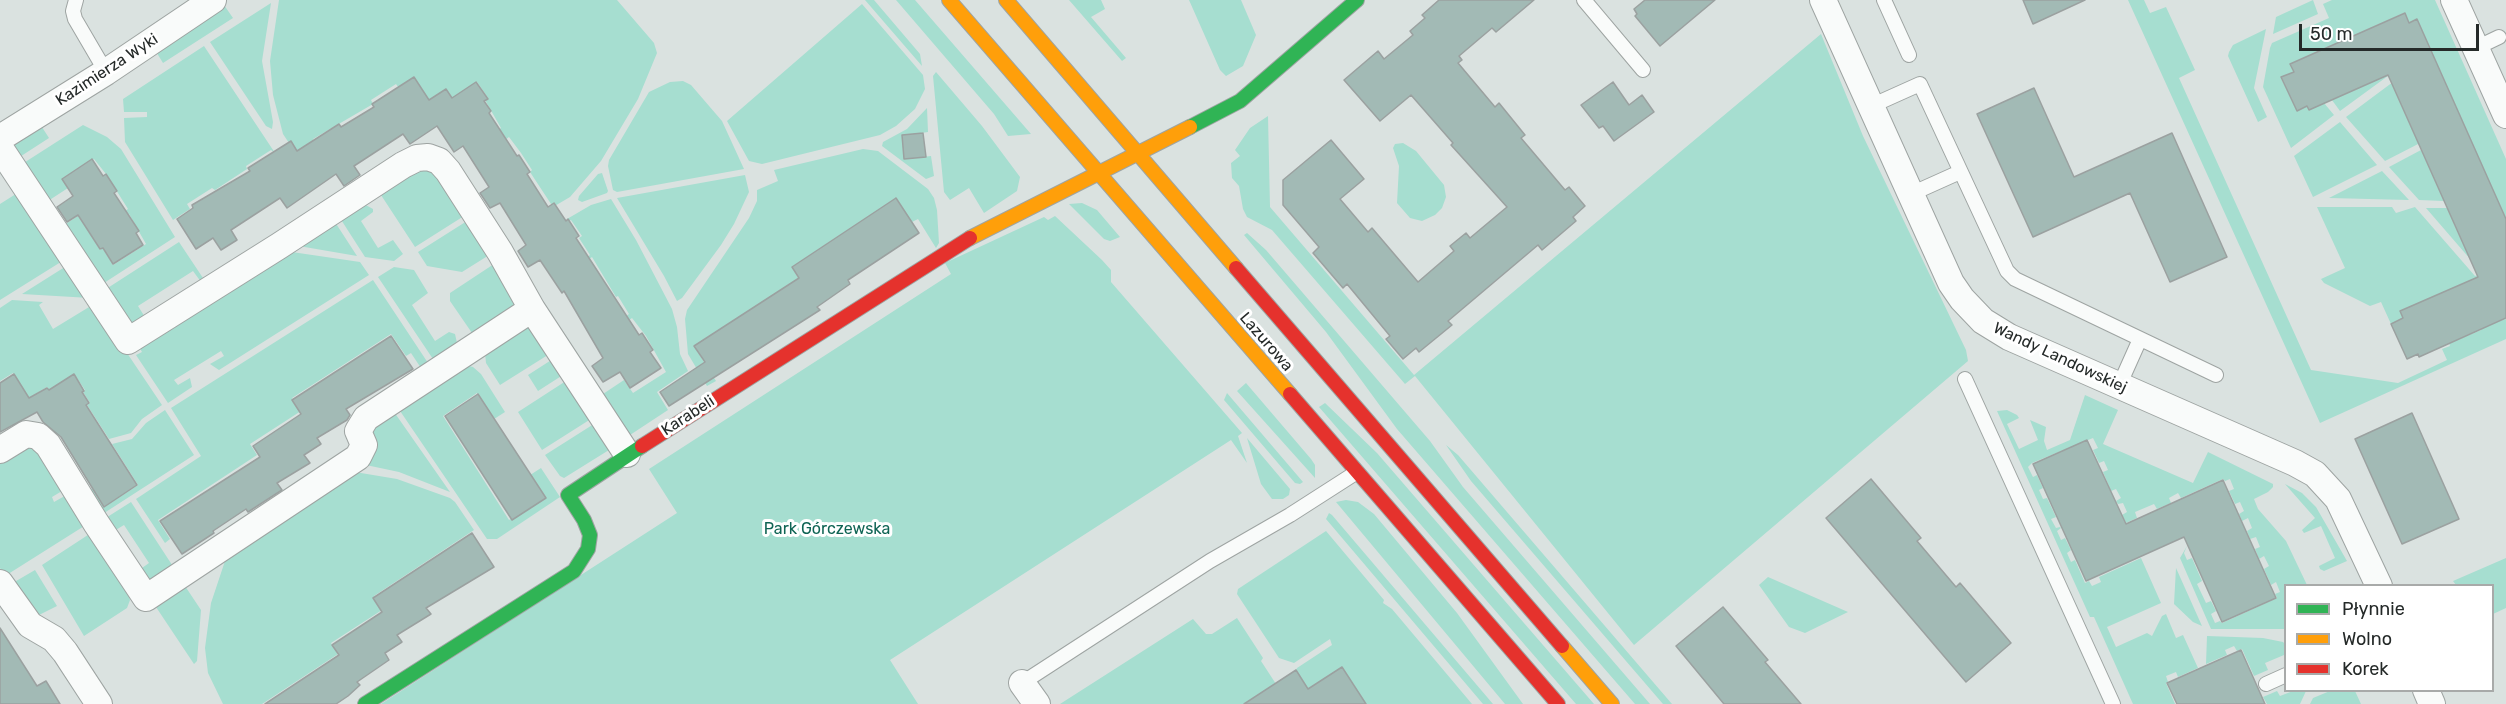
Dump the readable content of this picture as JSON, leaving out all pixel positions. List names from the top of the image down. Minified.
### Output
{"streets":{"main road":["Lazurowa","Karabeli"],"street":["Kazimierza Wyki","Wandy Landowskiej"]},"crossings":[["Lazurowa","Karabeli"]],"parks":["Park Górczewska"],"legend":["Płynnie","Wolno","Korek"],"scale_bar":"50 m"}
